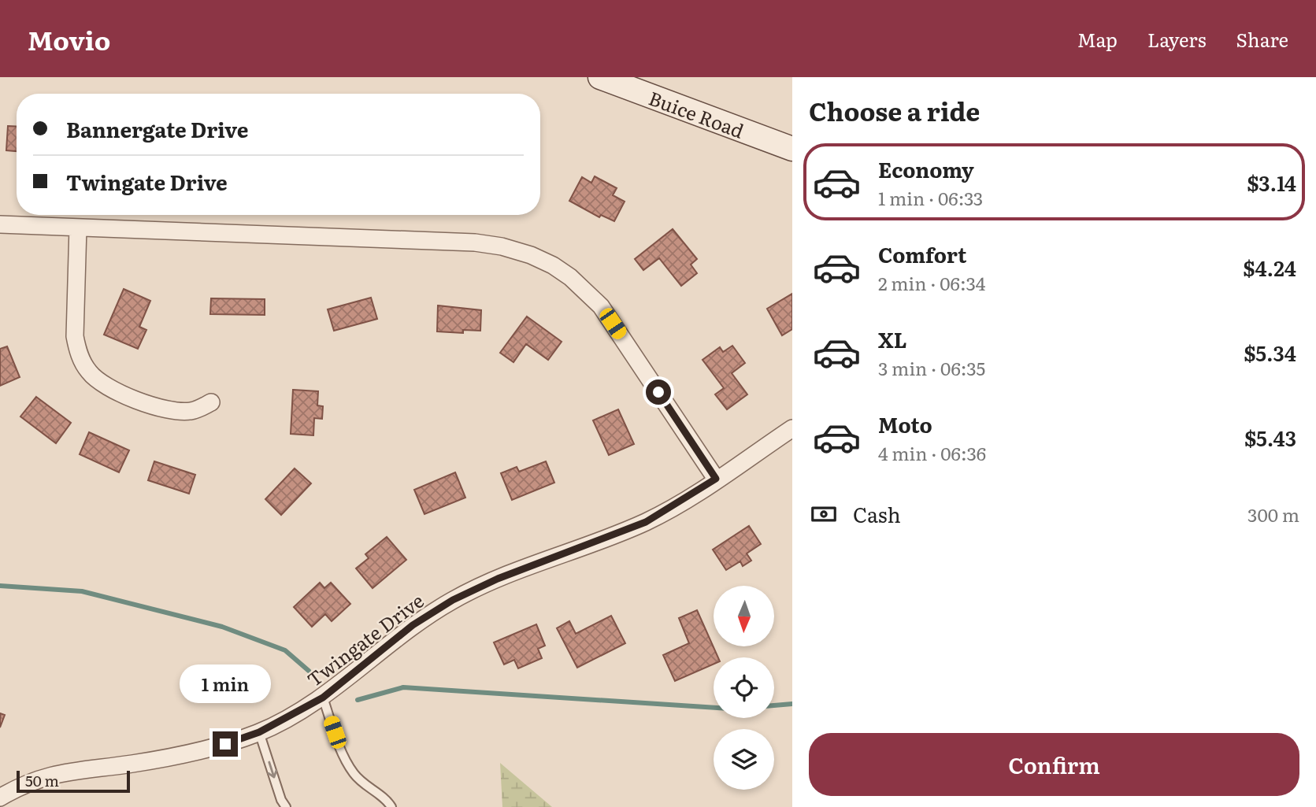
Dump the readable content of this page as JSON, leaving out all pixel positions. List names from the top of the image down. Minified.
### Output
{"streets":{"street":["Buice Road","Twingate Drive"]},"scale_bar":"50 m","north":"bottom","page":{"header":"Movio","nav":["Map","Layers","Share"],"heading":"Choose a ride","banner":["Bannergate Drive","Twingate Drive"],"list":[{"name":"Economy","note":"1 min · 06:33","value":"$3.14"},{"name":"Comfort","note":"2 min · 06:34","value":"$4.24"},{"name":"XL","note":"3 min · 06:35","value":"$5.34"},{"name":"Moto","note":"4 min · 06:36","value":"$5.43"}],"pay":["Cash","300 m"],"bubble":"1 min","buttons":"Confirm","scale":"50 m"}}
